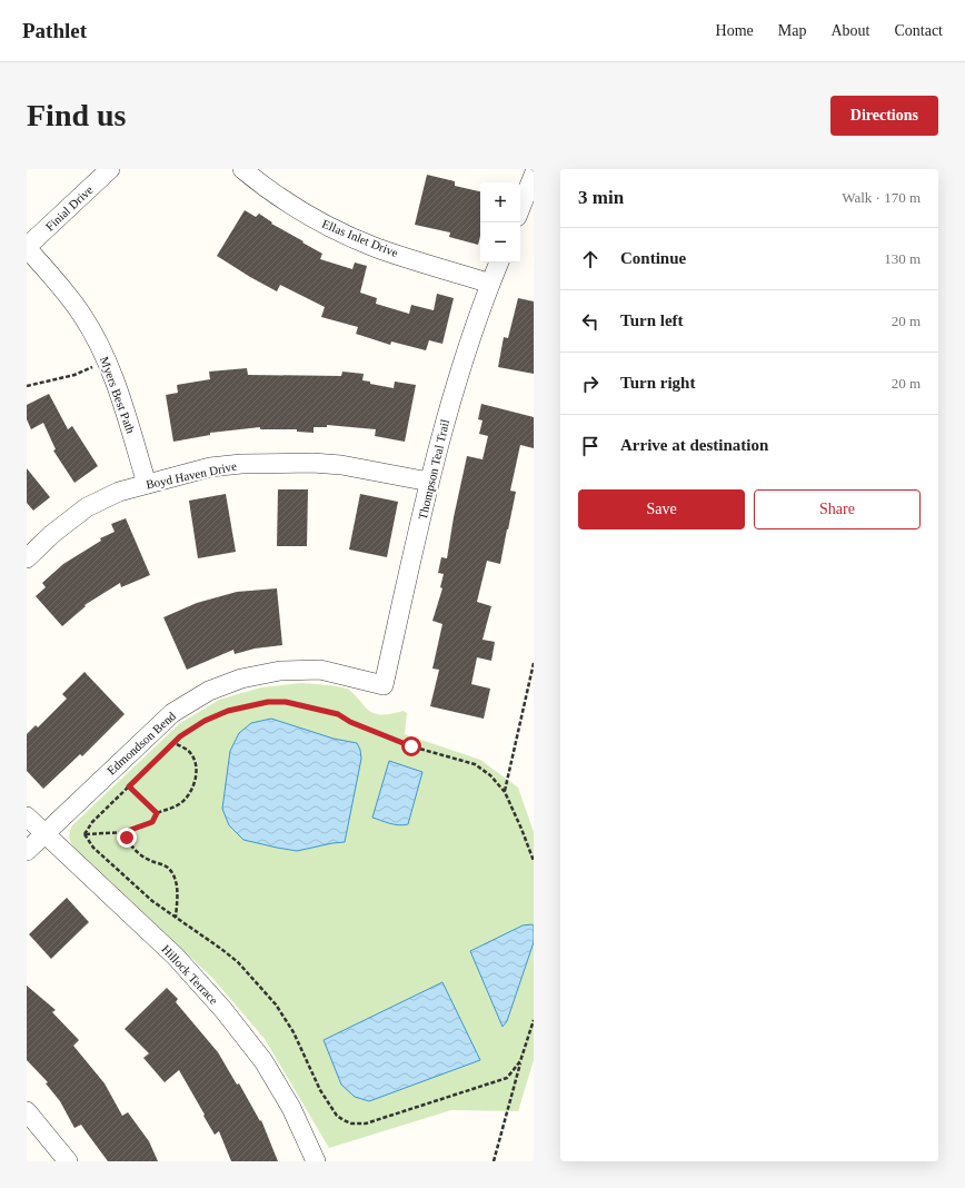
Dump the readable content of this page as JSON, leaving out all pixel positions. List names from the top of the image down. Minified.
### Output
{"streets":{"street":["Finial Drive","Ellas Inlet Drive","Myers Best Path","Thompson Teal Trail","Boyd Haven Drive","Edmondson Bend","Hillock Terrace"]},"crossings":[["Finial Drive","Myers Best Path"],["Ellas Inlet Drive","Thompson Teal Trail"],["Myers Best Path","Boyd Haven Drive"],["Thompson Teal Trail","Boyd Haven Drive"],["Thompson Teal Trail","Edmondson Bend"],["Edmondson Bend","Hillock Terrace"]],"page":{"header":"Pathlet","nav":["Home","Map","About","Contact"],"buttons":["Directions",["Save","Share"]],"title":"Find us","heading":["3 min","Walk · 170 m"],"map_buttons":["+","−"],"list":[["Continue","130 m"],["Turn left","20 m"],["Turn right","20 m"],"Arrive at destination"]}}
